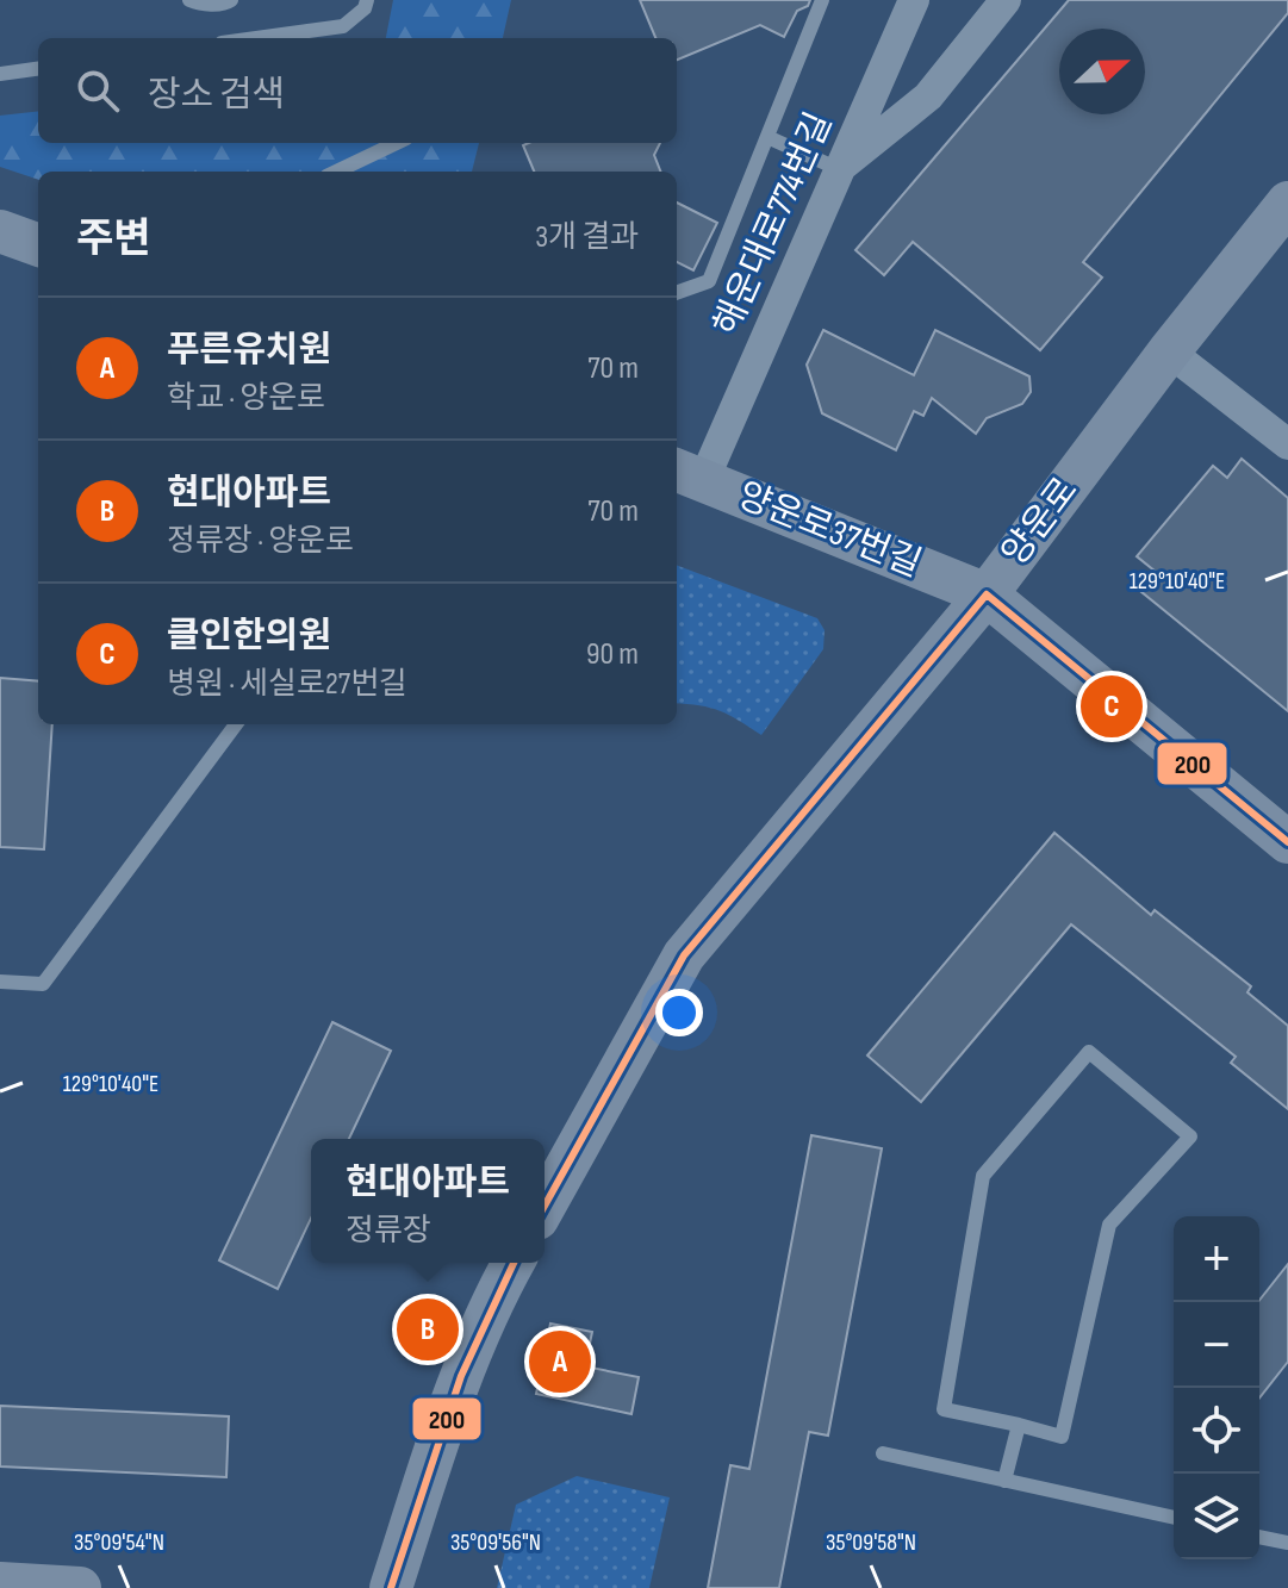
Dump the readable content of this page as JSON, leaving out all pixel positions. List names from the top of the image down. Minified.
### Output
{"streets":{"main road":["양운로","양운로37번길"],"street":["해운대로774번길"]},"crossings":[["해운대로774번길","양운로37번길"],["양운로","양운로37번길"]],"lines":["transit line 200"],"north":"right","page":{"search":"장소 검색","heading":["주변","3개 결과"],"list":[{"mark":"A","name":"푸른유치원","note":"학교 · 양운로","value":"70 m"},{"mark":"B","name":"현대아파트","note":"정류장 · 양운로","value":"70 m"},{"mark":"C","name":"클인한의원","note":"병원 · 세실로27번길","value":"90 m"}],"pins":["C","B","A"],"popup":["현대아파트","정류장"],"map_buttons":["+","−"]},"coordinates":["129°10'40\"E","35°09'54\"N","35°09'56\"N","35°09'58\"N"]}
